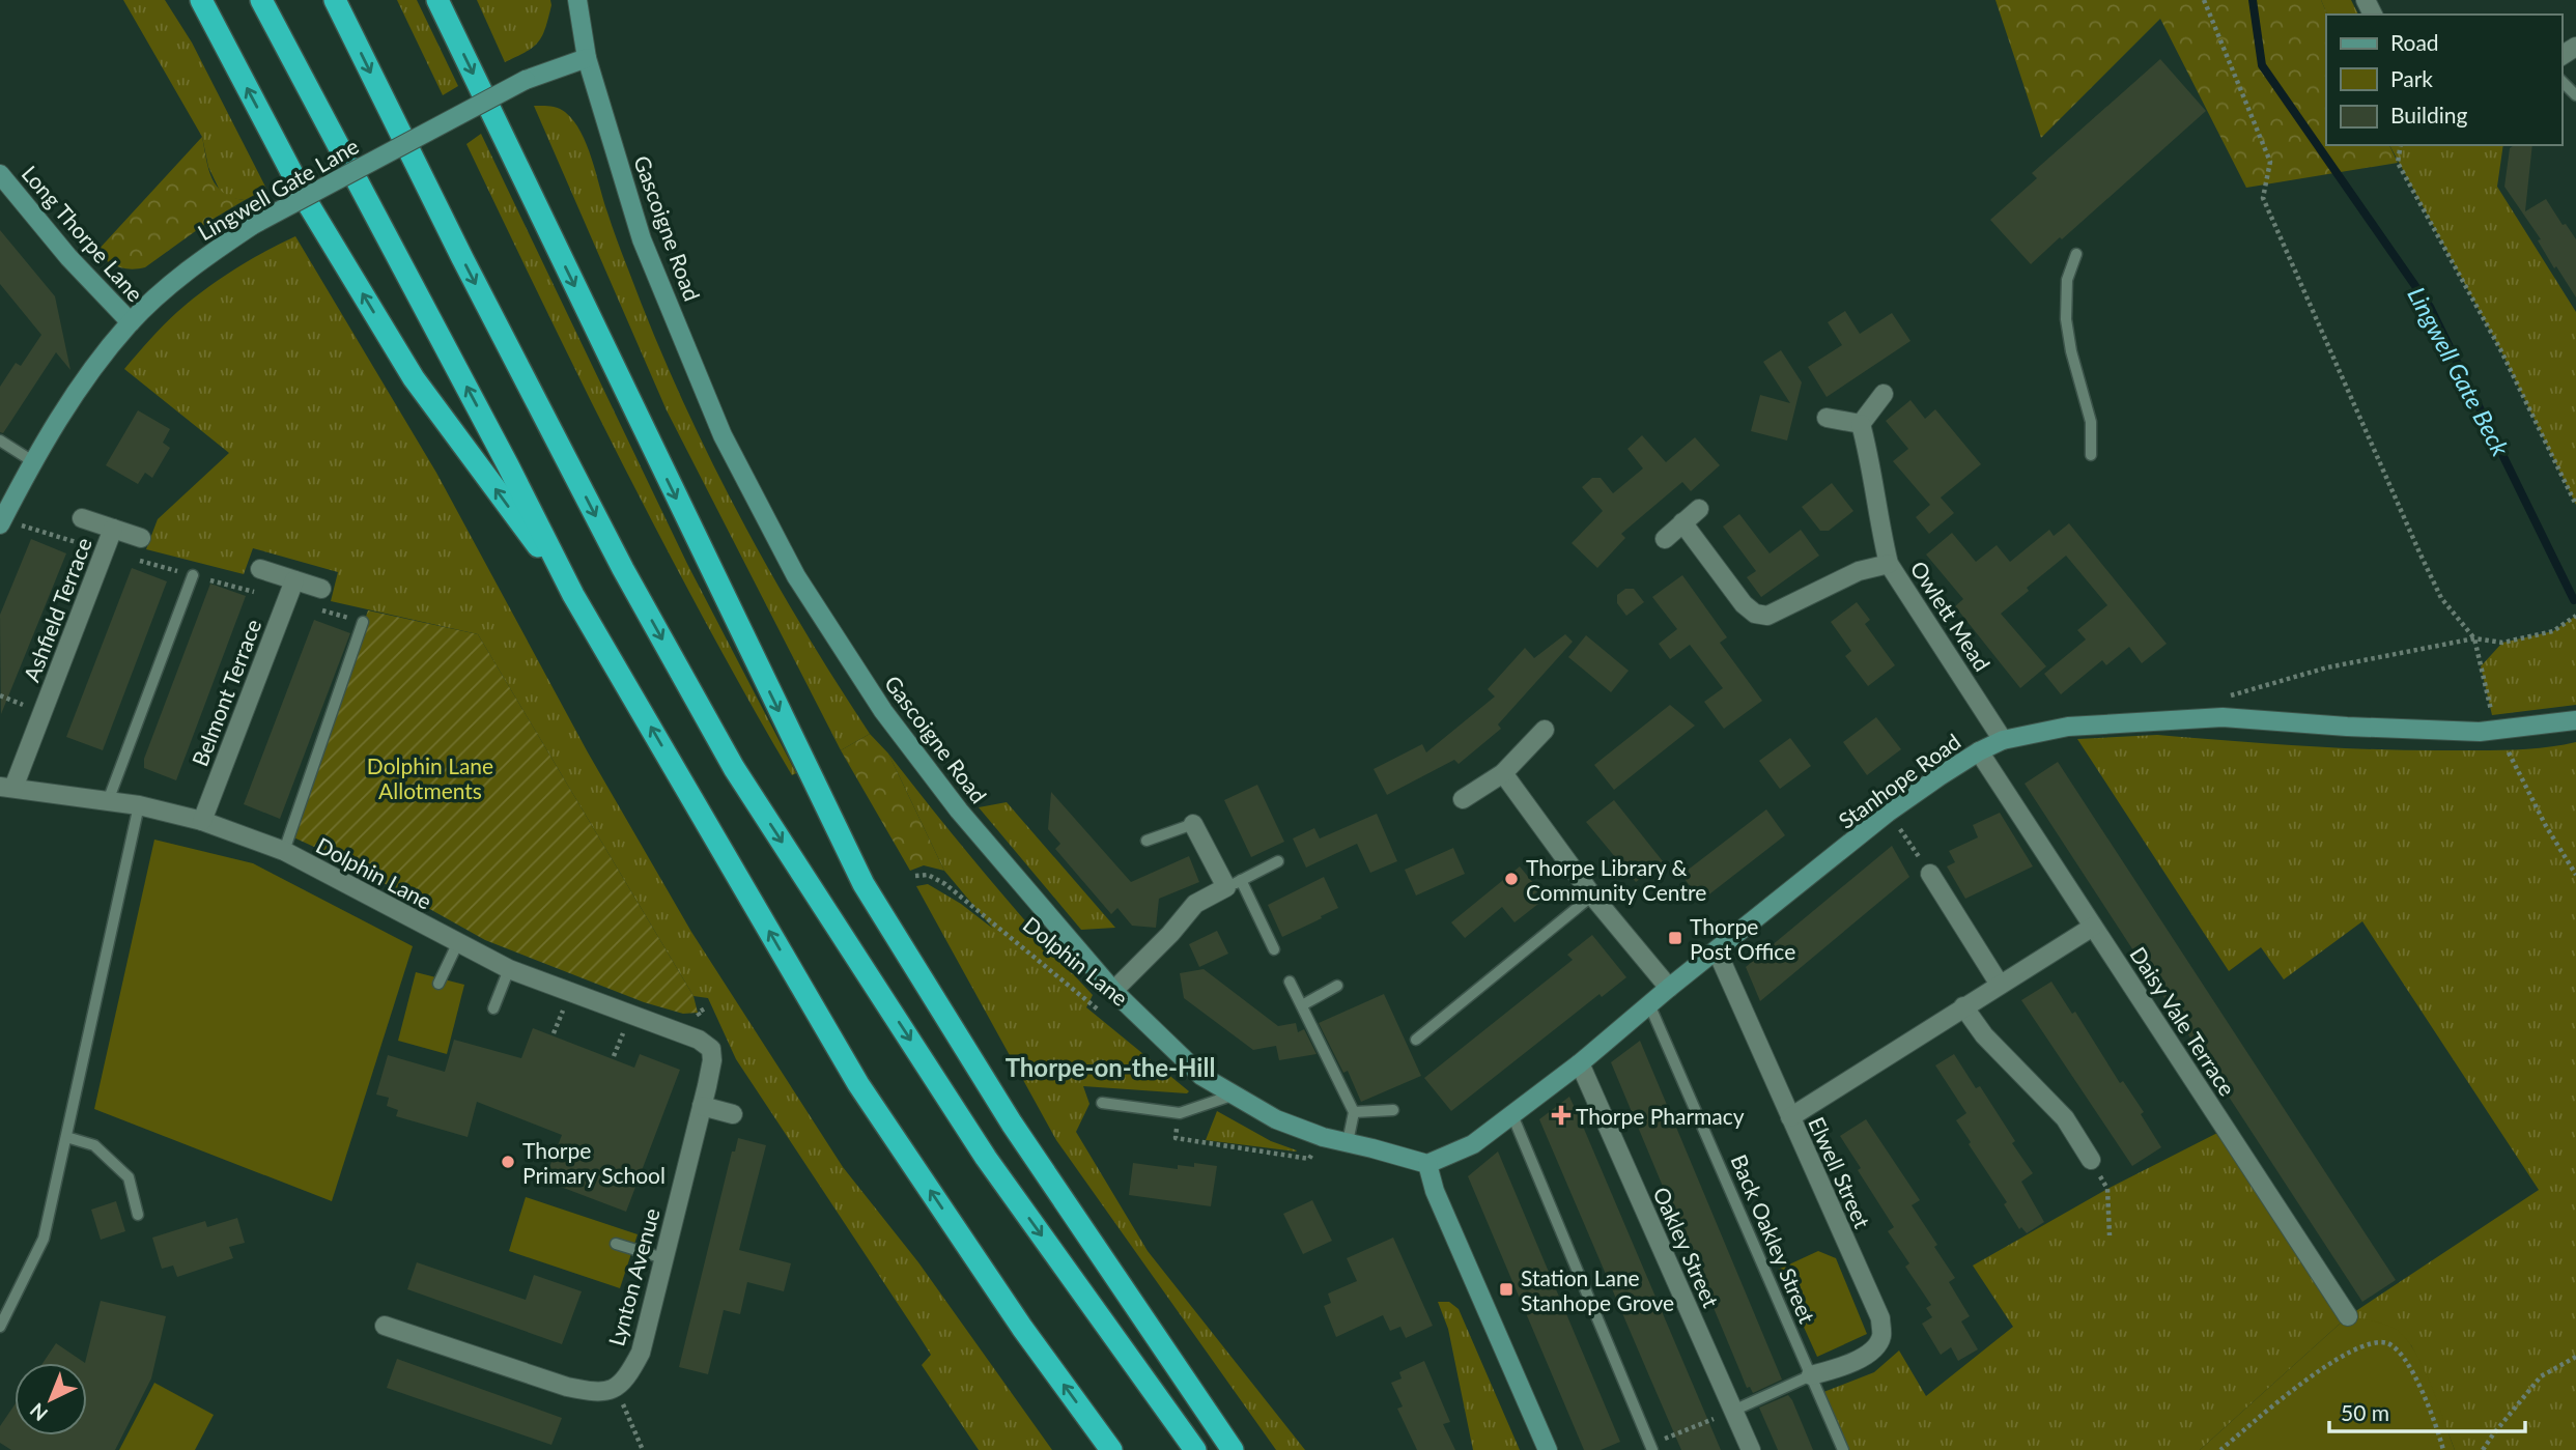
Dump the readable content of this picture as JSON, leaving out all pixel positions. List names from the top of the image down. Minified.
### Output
{"streets":{"street":["Lingwell Gate Lane","Gascoigne Road","Long Thorpe Lane","Ashfield Terrace","Owlett Mead","Belmont Terrace","Stanhope Road","Dolphin Lane","Daisy Vale Terrace","Elwell Street","Oakley Street","Lynton Avenue"],"lane":["Back Oakley Street"]},"crossings":[["Lingwell Gate Lane","Gascoigne Road"],["Lingwell Gate Lane","Long Thorpe Lane"],["Ashfield Terrace","Dolphin Lane"],["Owlett Mead","Stanhope Road"],["Belmont Terrace","Dolphin Lane"],["Stanhope Road","Daisy Vale Terrace"],["Stanhope Road","Elwell Street"],["Stanhope Road","Back Oakley Street"],["Stanhope Road","Oakley Street"],["Dolphin Lane","Lynton Avenue"],["Elwell Street","Back Oakley Street"]],"districts":["Thorpe-on-the-Hill"],"water":["Lingwell Gate Beck"],"parks":["Dolphin Lane Allotments"],"places":{"other":["Thorpe Library & Community Centre","Thorpe Primary School"],"transit":["Thorpe Post Office","Station Lane Stanhope Grove"],"health":["Thorpe Pharmacy"]},"legend":["Road","Park","Building"],"scale_bar":"50 m","north":"bottom left"}
